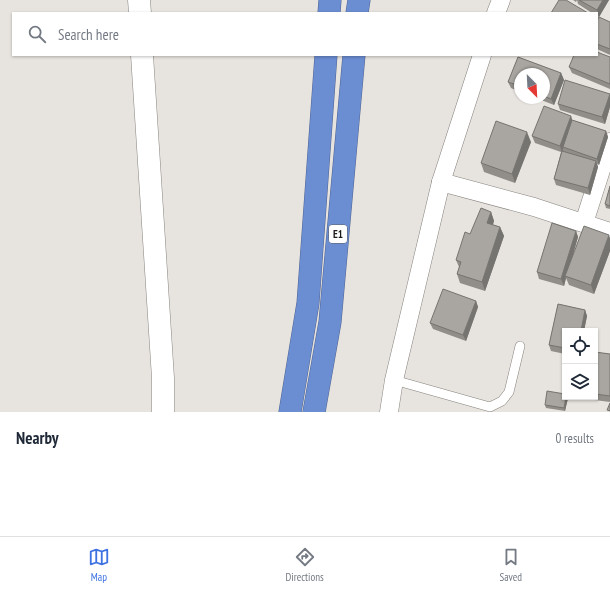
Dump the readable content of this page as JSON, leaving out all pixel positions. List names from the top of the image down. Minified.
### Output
{"streets":{"highway":["E1"]},"north":"bottom right","page":{"search":"Search here","heading":["Nearby","0 results"],"nav":["Map","Directions","Saved"]}}
